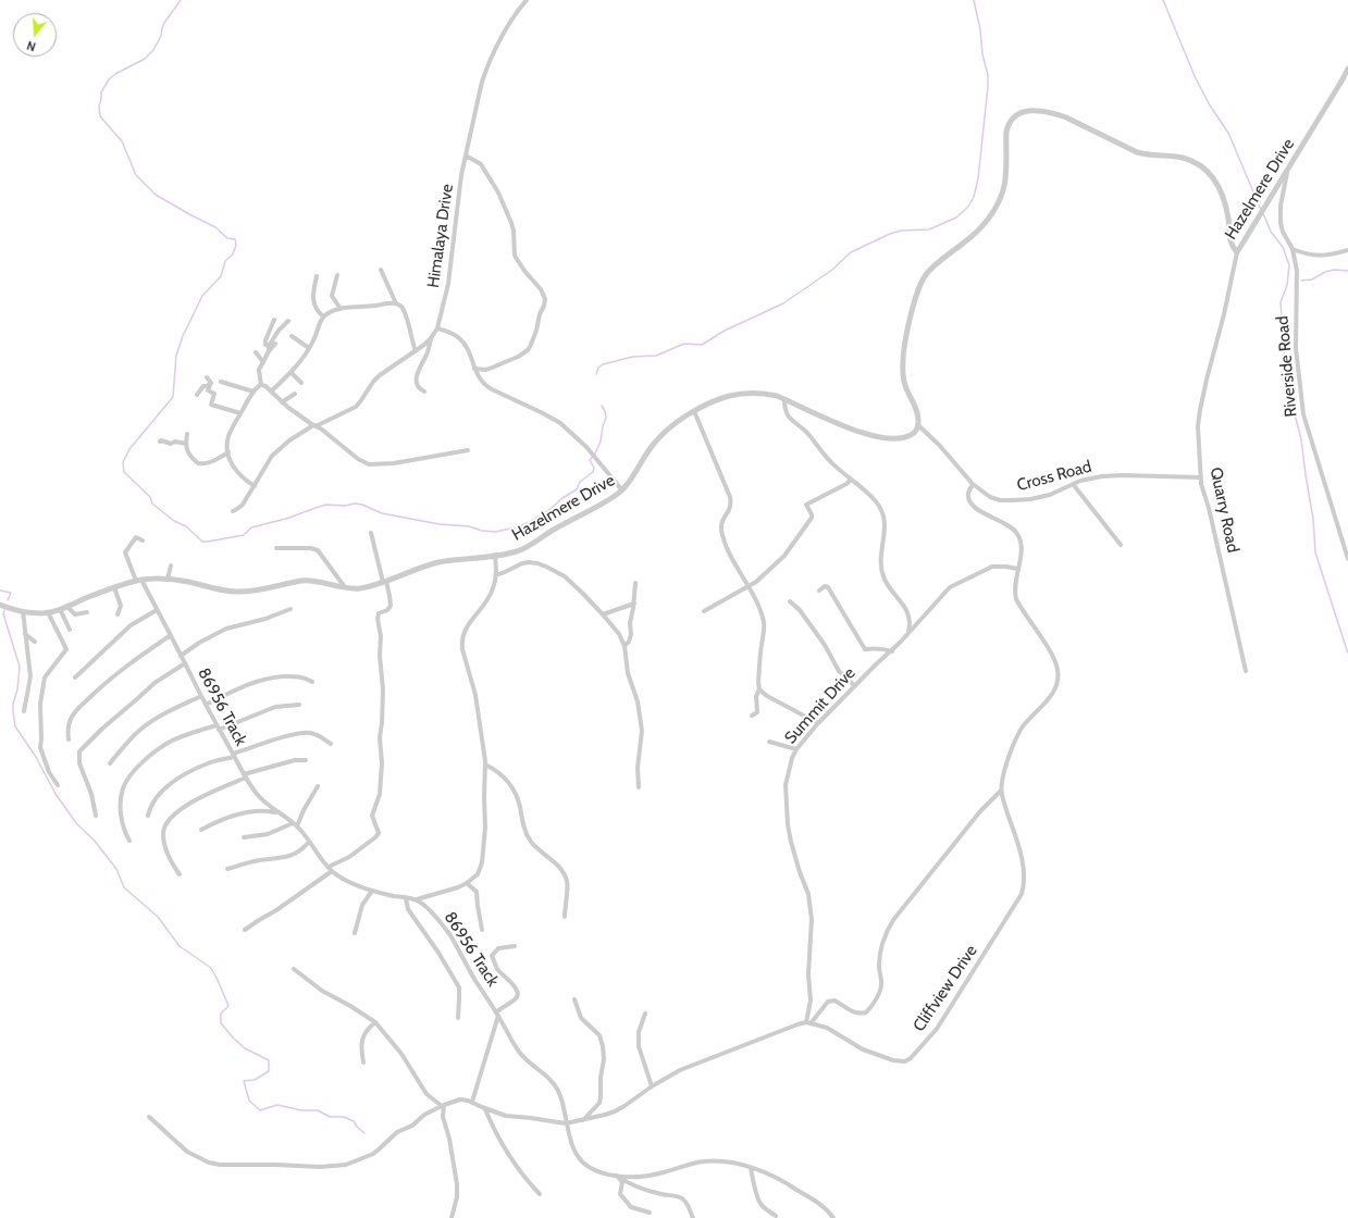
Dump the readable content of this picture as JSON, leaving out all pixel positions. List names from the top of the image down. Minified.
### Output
{"streets":{"street":["Hazelmere Drive","Himalaya Drive","Riverside Road","Cross Road","Quarry Road","Summit Drive","86956 Track","Cliffview Drive"]},"crossings":[["Hazelmere Drive","Riverside Road"],["Hazelmere Drive","Cross Road"],["Hazelmere Drive","Quarry Road"],["Hazelmere Drive","86956 Track"],["Cross Road","Quarry Road"],["Cross Road","Cliffview Drive"],["Summit Drive","Cliffview Drive"]],"north":"bottom"}
